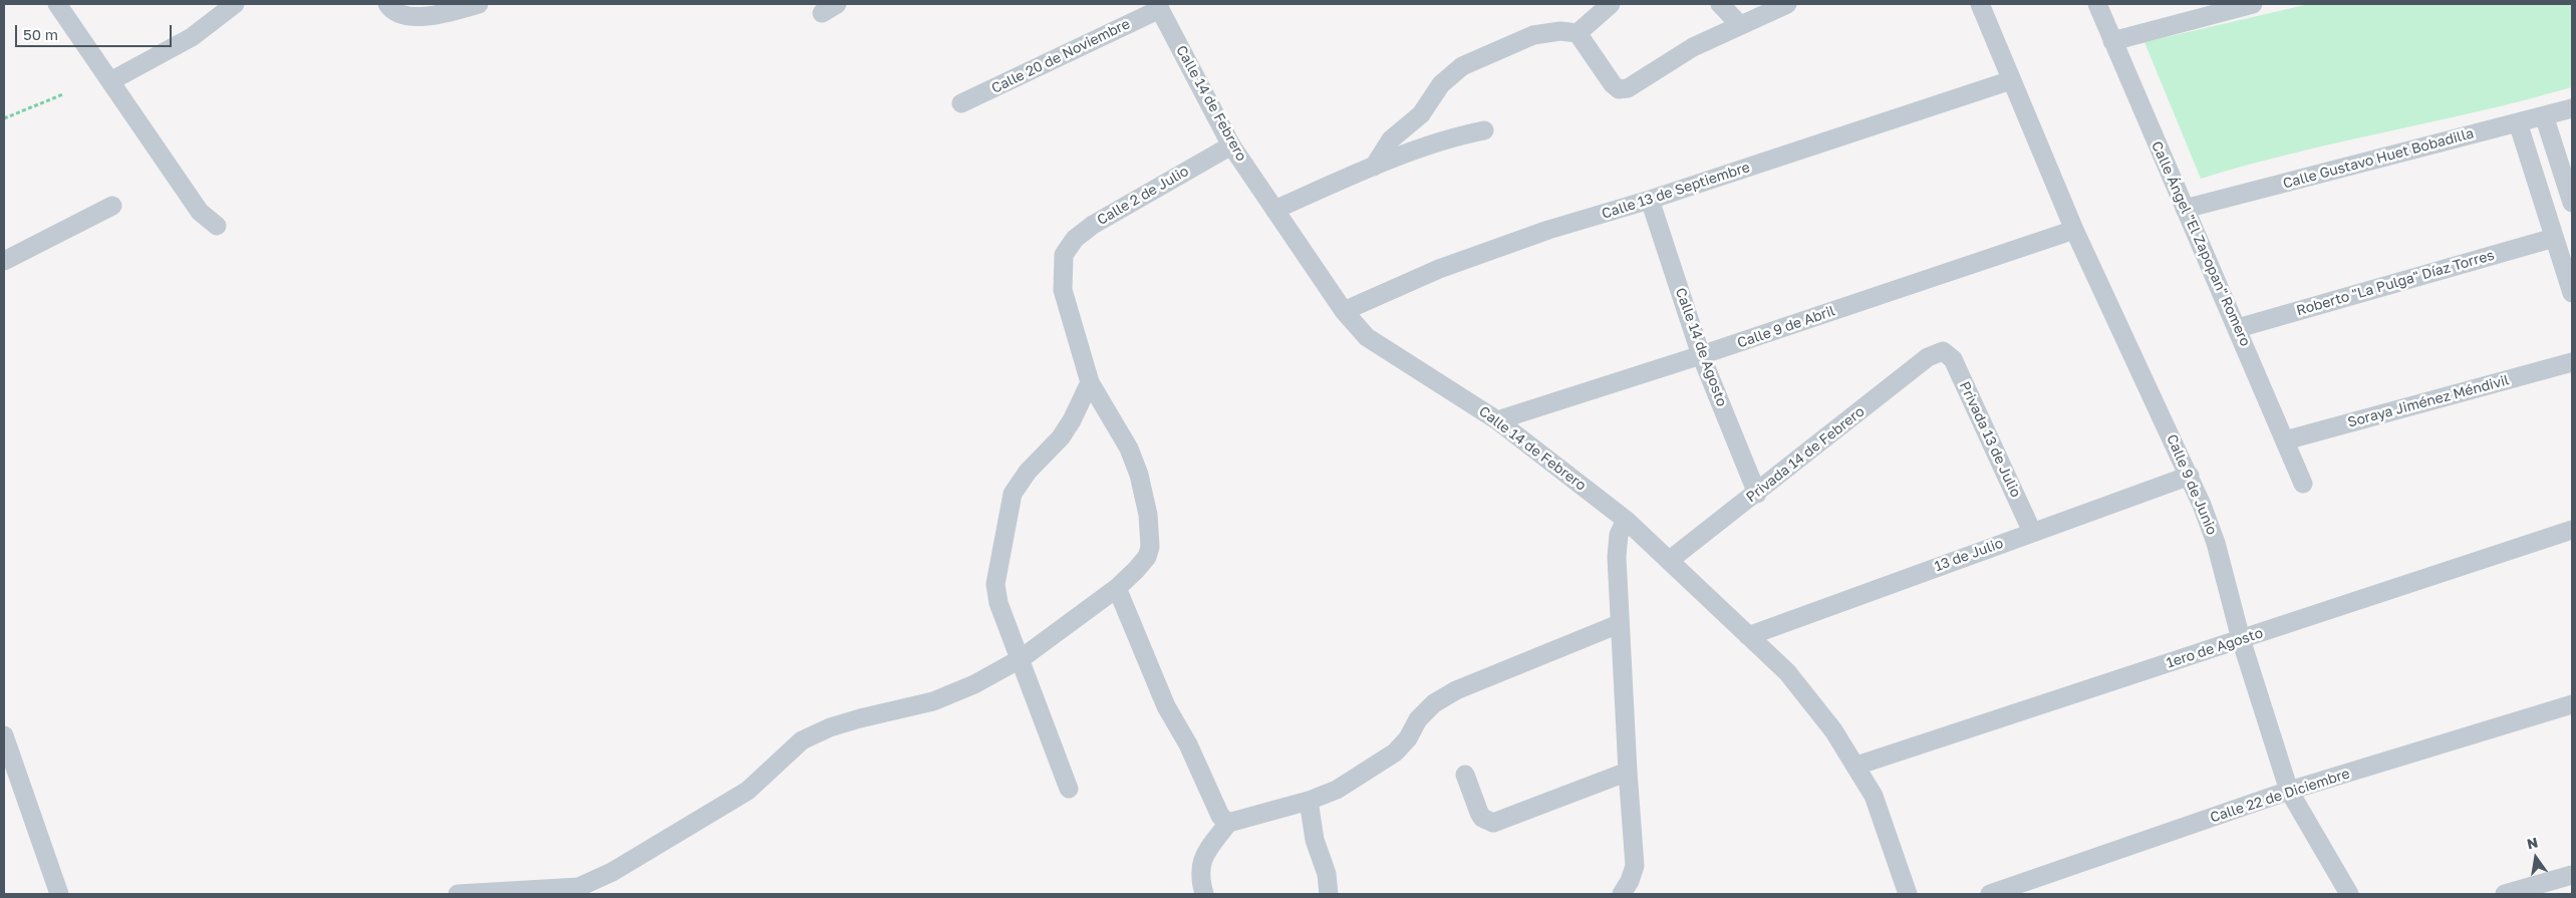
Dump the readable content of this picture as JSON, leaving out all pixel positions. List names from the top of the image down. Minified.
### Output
{"streets":{"street":["Calle 20 de Noviembre","Calle 14 de Febrero","Calle Gustavo Huet Bobadilla","Calle 13 de Septiembre","Calle 2 de Julio","Calle Ángel \"El Zapopan\" Romero","Roberto \"La Pulga\" Díaz Torres","Calle 9 de Abril","Calle 14 de Agosto","Soraya Jiménez Méndivil","Privada 13 de Julio","Privada 14 de Febrero","Calle 9 de Junio","13 de Julio","1ero de Agosto","Calle 22 de Diciembre"]},"crossings":[["Calle 20 de Noviembre","Calle 14 de Febrero"],["Calle 14 de Febrero","Calle 13 de Septiembre"],["Calle 14 de Febrero","Calle 2 de Julio"],["Calle 14 de Febrero","Calle 9 de Abril"],["Calle 14 de Febrero","Privada 14 de Febrero"],["Calle 14 de Febrero","13 de Julio"],["Calle 14 de Febrero","1ero de Agosto"],["Calle Gustavo Huet Bobadilla","Calle Ángel \"El Zapopan\" Romero"],["Calle 13 de Septiembre","Calle 14 de Agosto"],["Calle 13 de Septiembre","Calle 9 de Junio"],["Calle Ángel \"El Zapopan\" Romero","Roberto \"La Pulga\" Díaz Torres"],["Calle Ángel \"El Zapopan\" Romero","Soraya Jiménez Méndivil"],["Calle 9 de Abril","Calle 14 de Agosto"],["Calle 9 de Abril","Calle 9 de Junio"],["Calle 14 de Agosto","Privada 14 de Febrero"],["Privada 13 de Julio","Privada 14 de Febrero"],["Privada 13 de Julio","13 de Julio"],["Calle 9 de Junio","13 de Julio"],["Calle 9 de Junio","1ero de Agosto"],["Calle 9 de Junio","Calle 22 de Diciembre"]],"scale_bar":"50 m","north":"top"}
